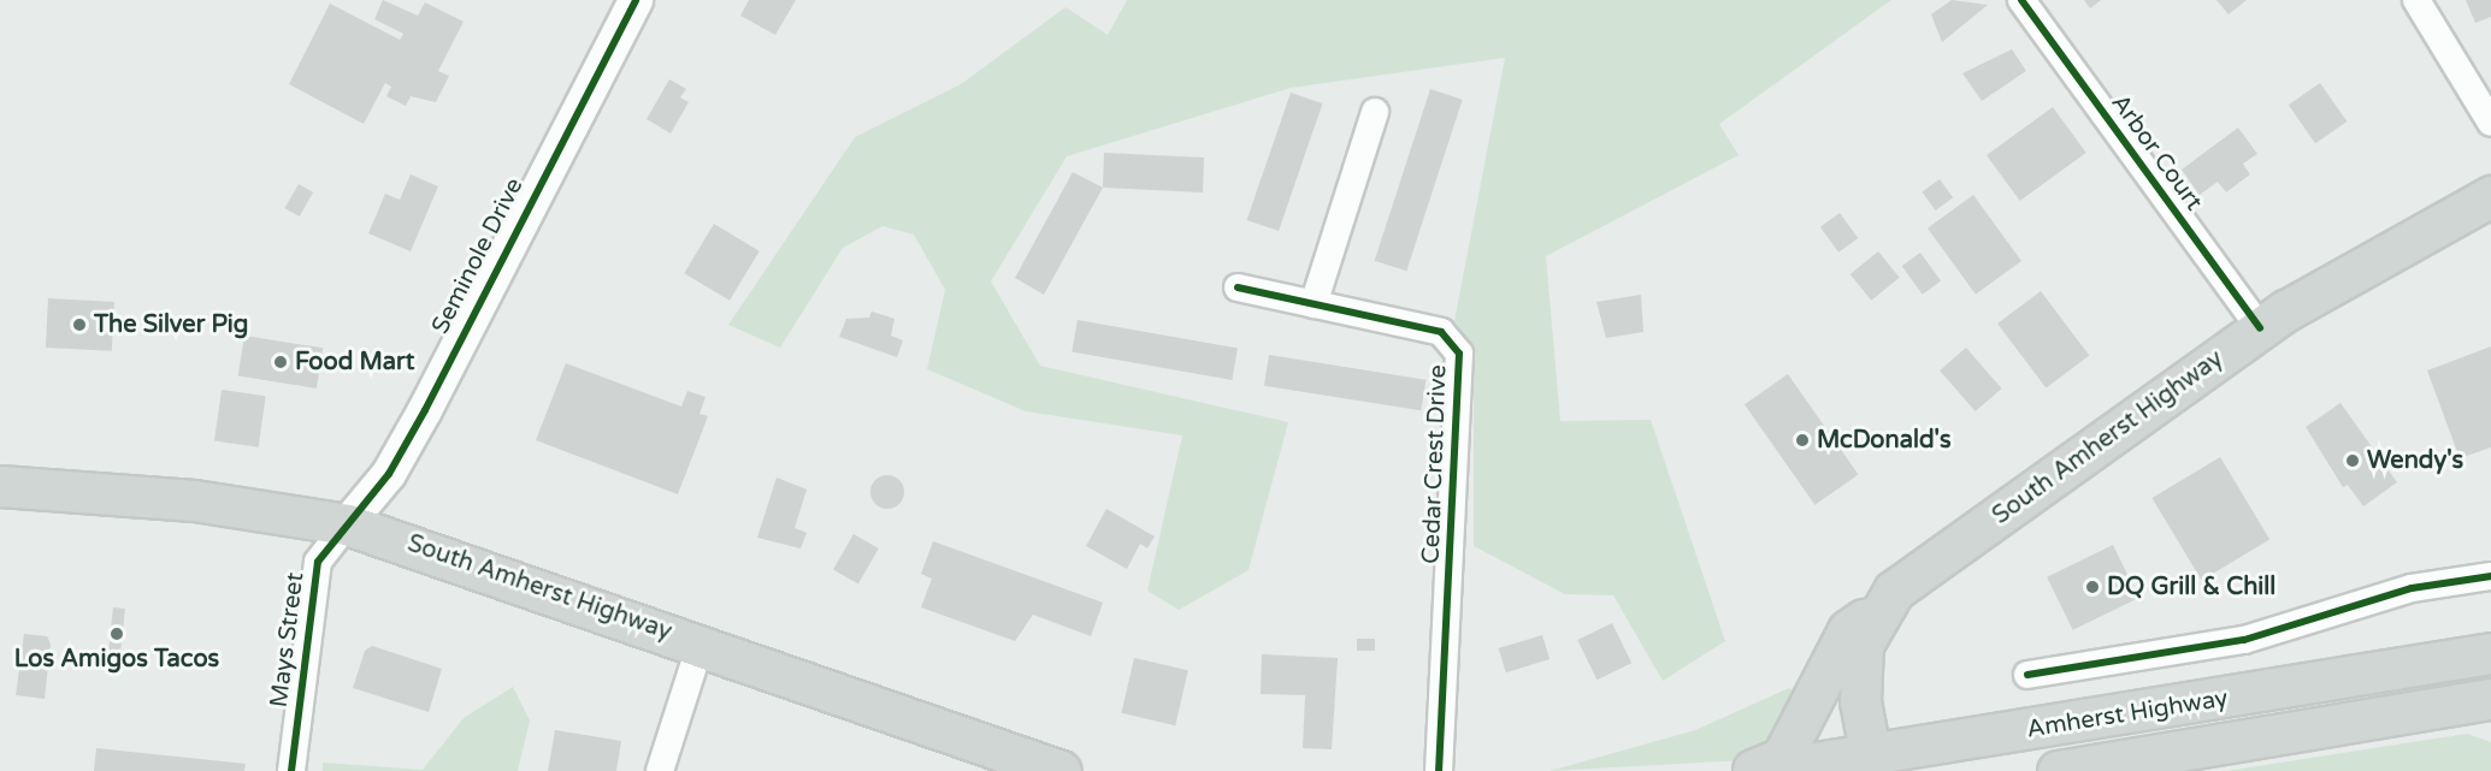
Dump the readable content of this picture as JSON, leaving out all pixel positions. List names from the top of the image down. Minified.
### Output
{"streets":{"main road":["South Amherst Highway","Amherst Highway"],"street":["Arbor Court","Seminole Drive","Cedar Crest Drive","Mays Street"]},"crossings":[["Arbor Court","South Amherst Highway"],["Seminole Drive","South Amherst Highway"],["Seminole Drive","Mays Street"],["South Amherst Highway","Mays Street"],["South Amherst Highway","Amherst Highway"]],"places":["The Silver Pig","Food Mart","McDonald's","Wendy's","DQ Grill & Chill","Los Amigos Tacos"]}
